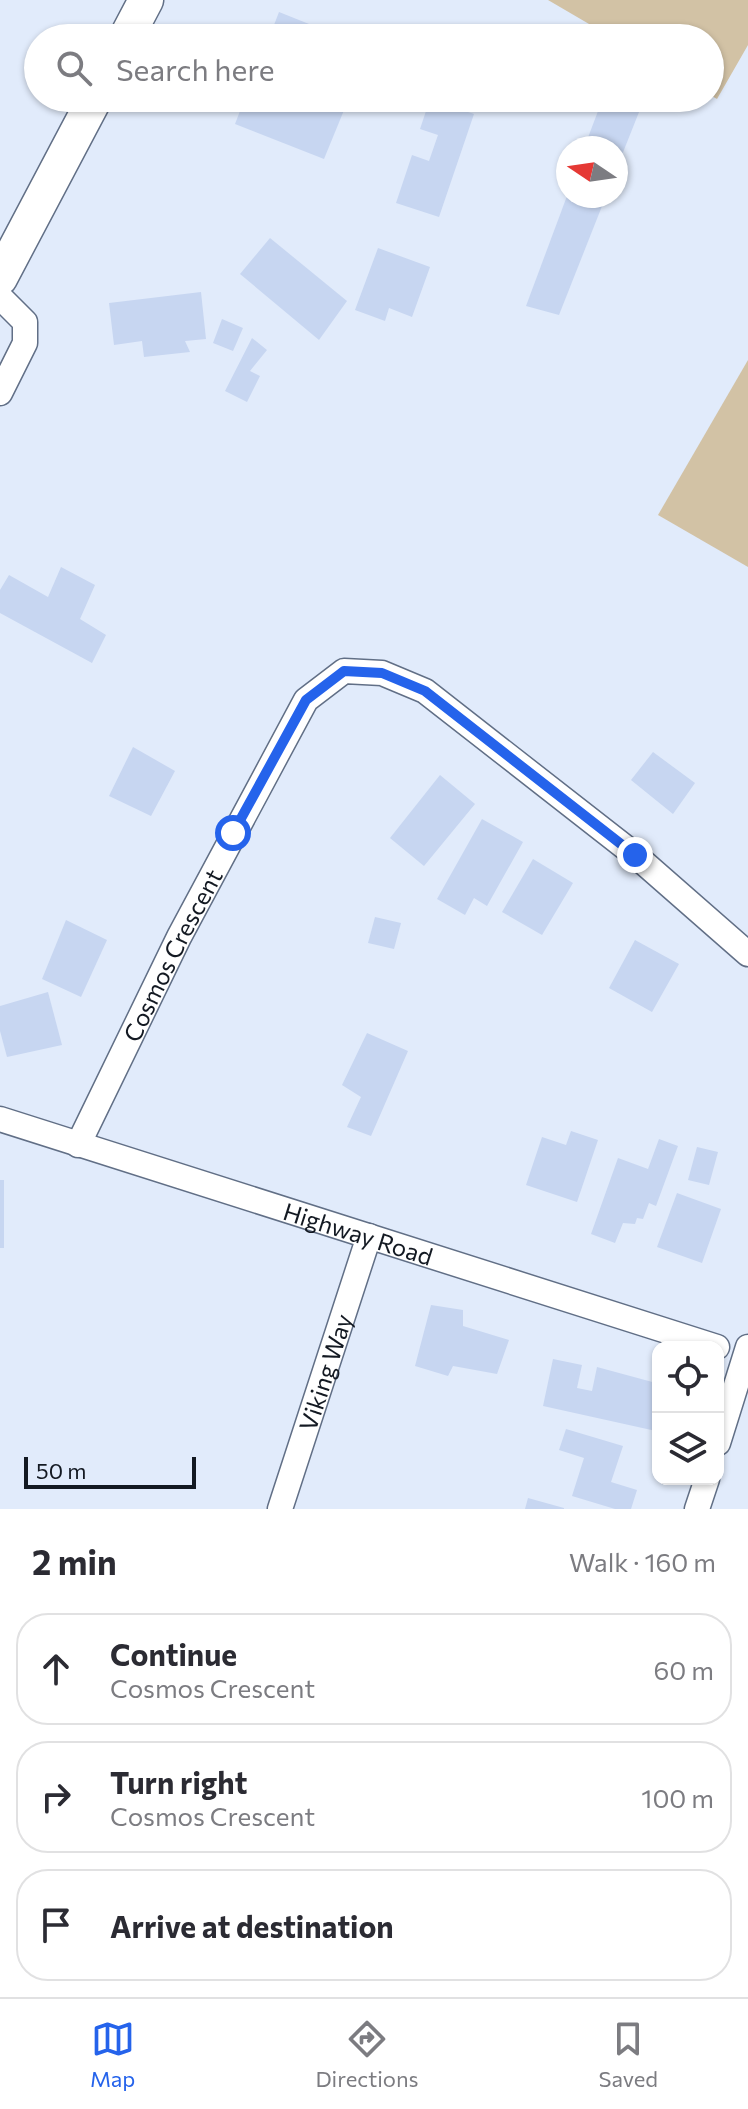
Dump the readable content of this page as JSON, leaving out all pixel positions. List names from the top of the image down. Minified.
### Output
{"streets":{"street":["Cosmos Crescent","Highway Road","Viking Way"]},"crossings":[["Cosmos Crescent","Highway Road"],["Highway Road","Viking Way"]],"scale_bar":"50 m","north":"left","page":{"search":"Search here","scale":"50 m","heading":["2 min","Walk · 160 m"],"list":[["Continue","Cosmos Crescent","60 m"],["Turn right","Cosmos Crescent","100 m"],"Arrive at destination"],"nav":["Map","Directions","Saved"]}}
